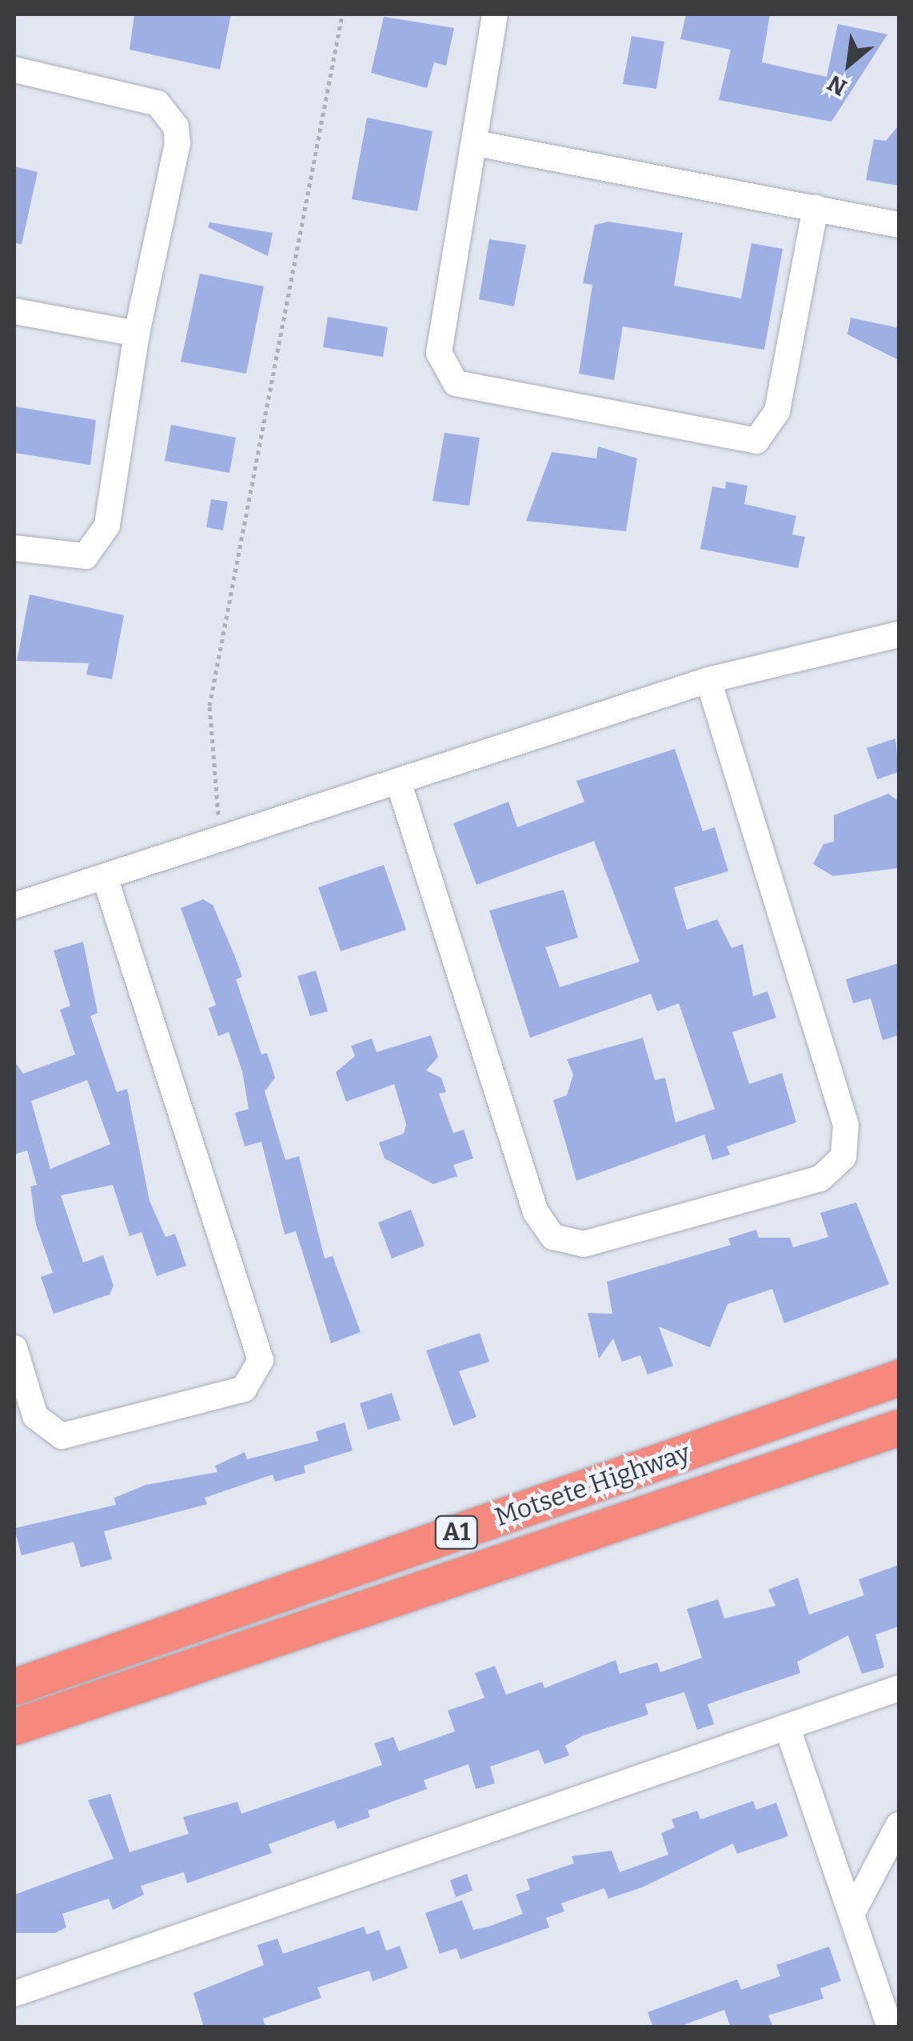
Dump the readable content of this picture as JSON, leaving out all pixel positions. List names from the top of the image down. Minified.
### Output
{"streets":{"highway":["Motsete Highway","A1"]},"north":"bottom left"}
